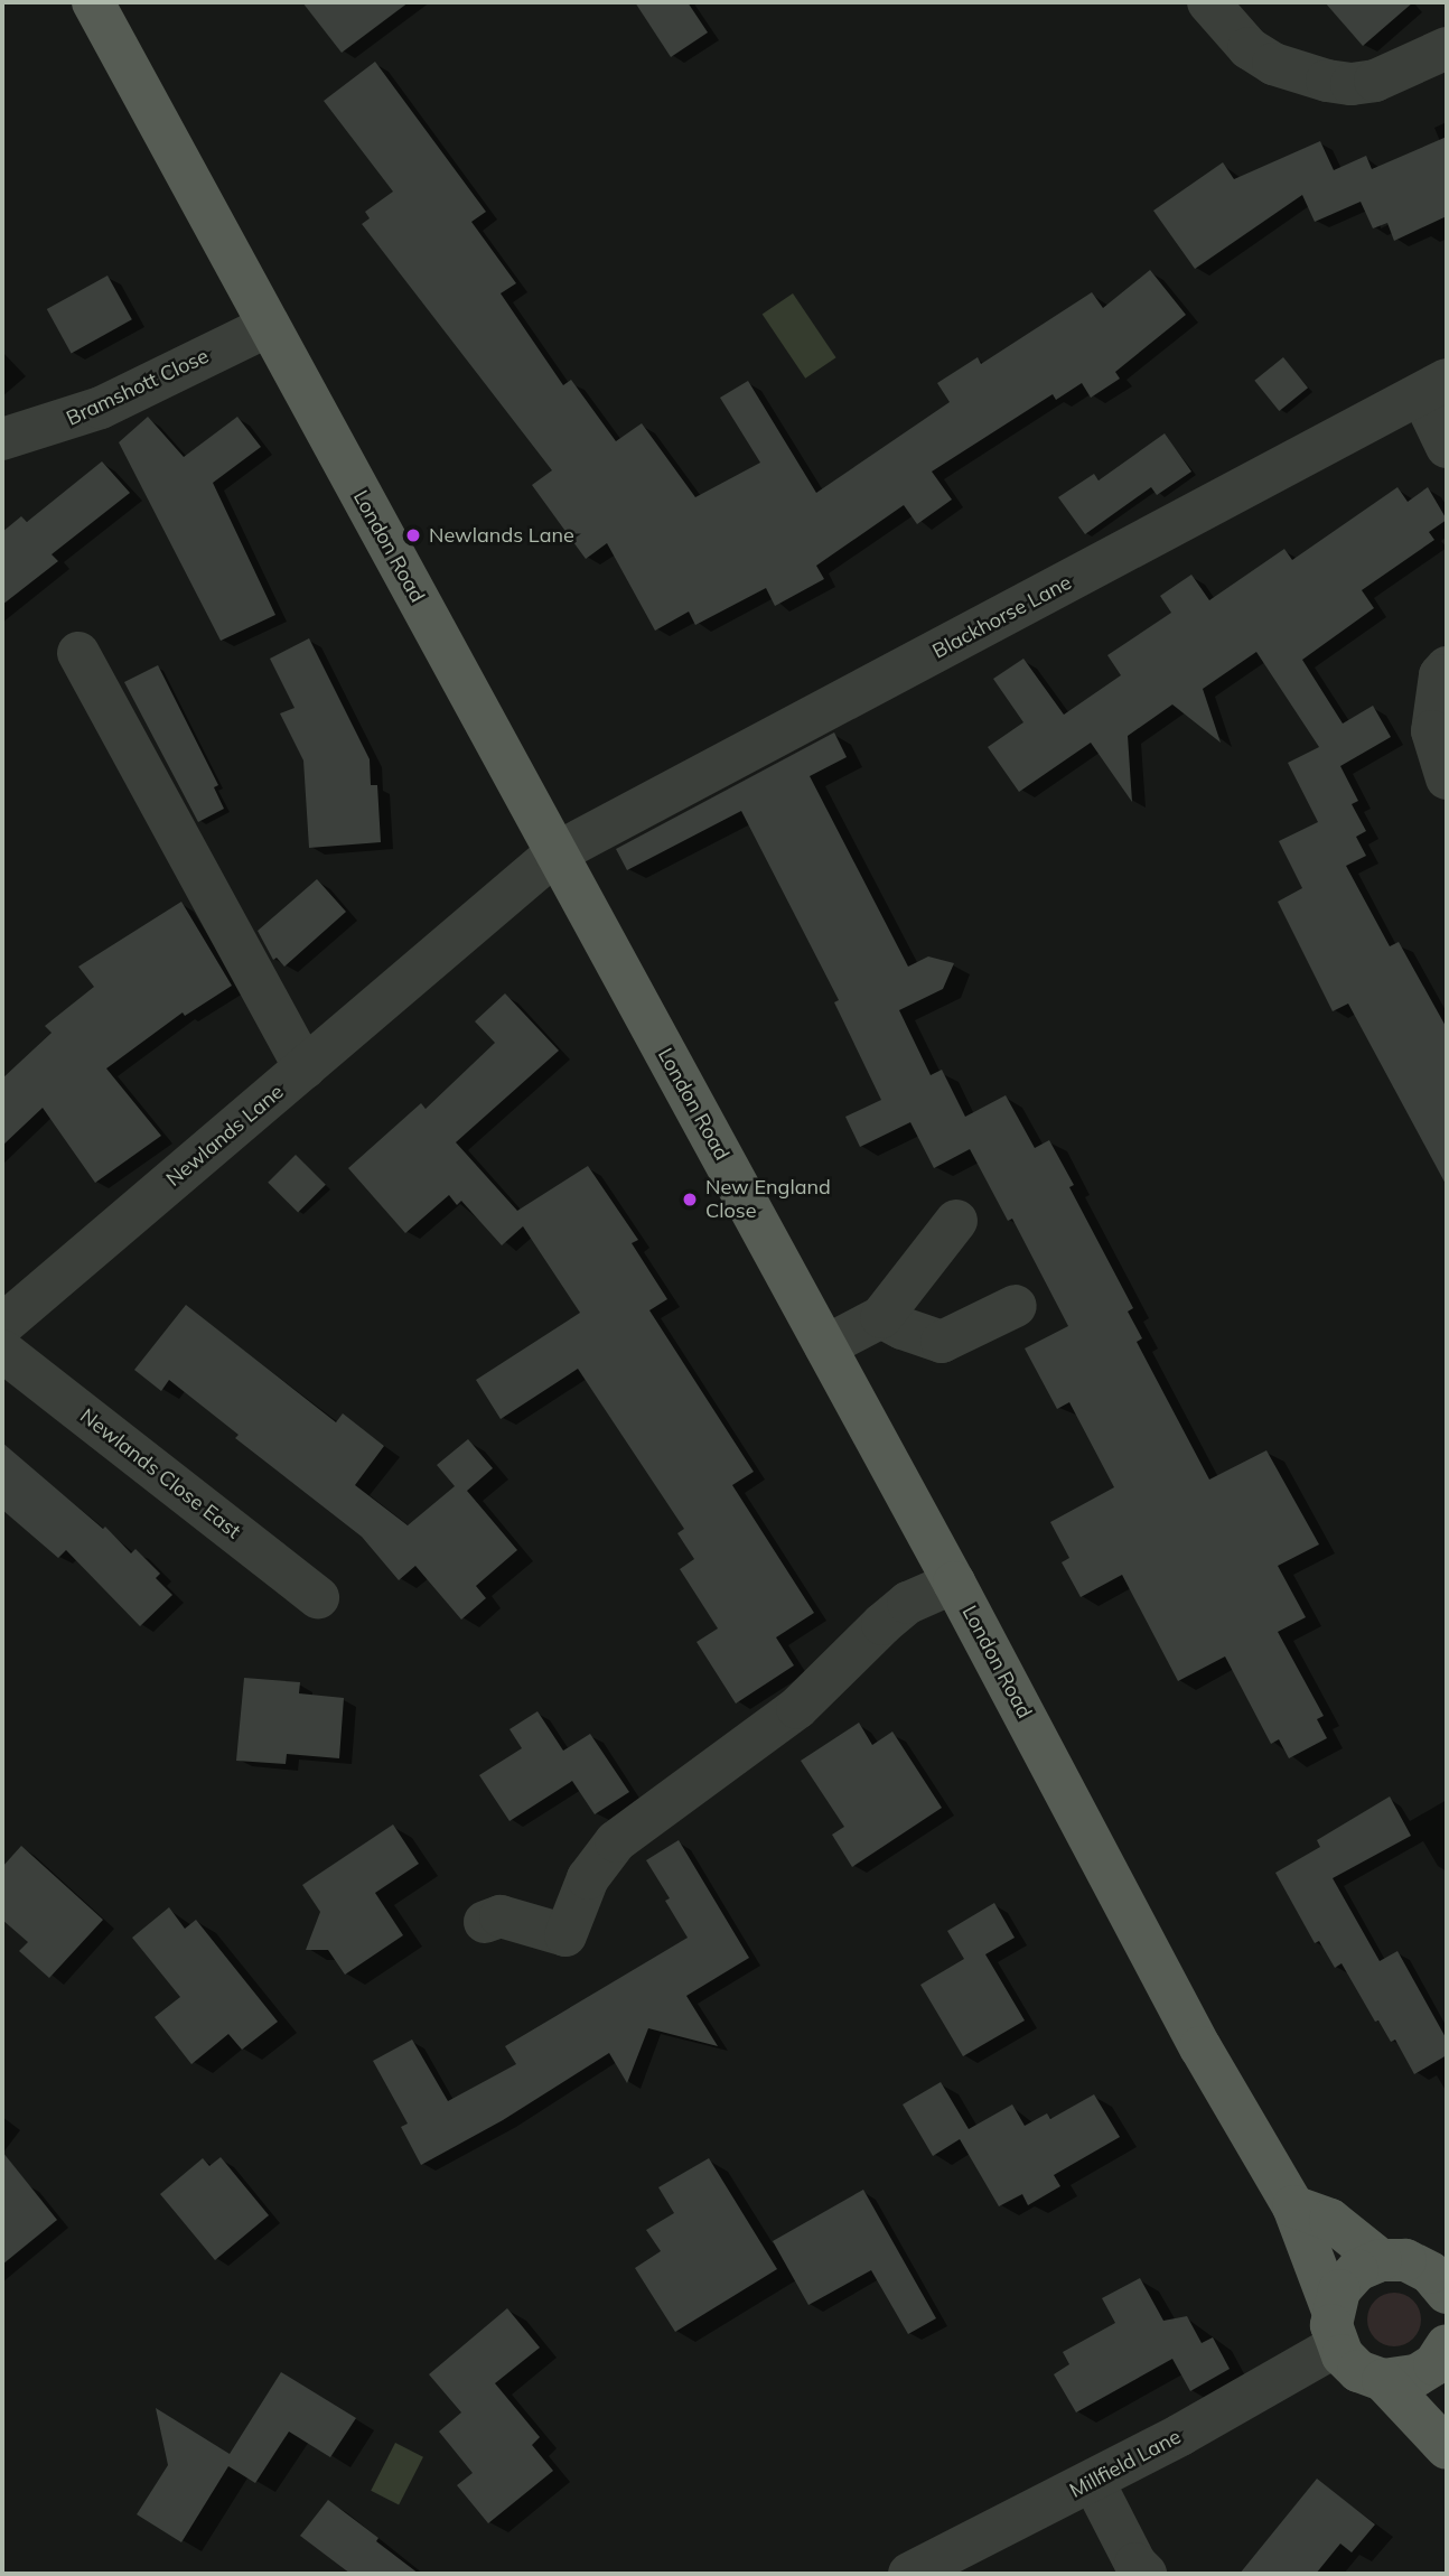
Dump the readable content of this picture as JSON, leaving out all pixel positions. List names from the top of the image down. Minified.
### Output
{"streets":{"main road":["London Road"],"street":["Bramshott Close","Blackhorse Lane","Newlands Lane","Newlands Close East","Millfield Lane"]},"crossings":[["Bramshott Close","London Road"],["London Road","Blackhorse Lane"],["London Road","Newlands Lane"],["London Road","Millfield Lane"],["Blackhorse Lane","Newlands Lane"]],"places":["Newlands Lane","New England Close"]}
